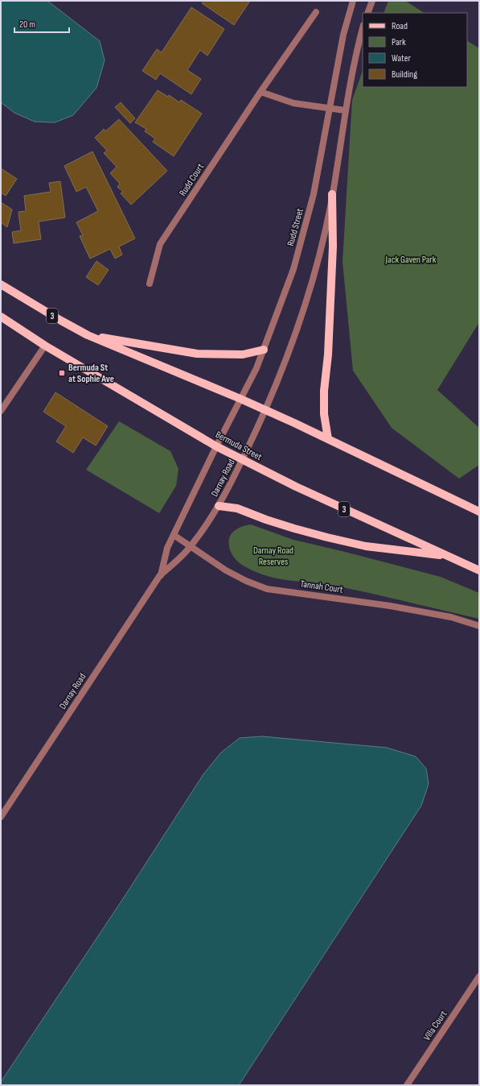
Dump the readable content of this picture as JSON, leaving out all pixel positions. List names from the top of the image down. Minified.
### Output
{"streets":{"main road":["3","Bermuda Street"],"street":["Rudd Court","Rudd Street","Darnay Road","Tannah Court","Villa Court"]},"crossings":[["Rudd Street","3"],["Rudd Street","Bermuda Street"],["Rudd Street","Darnay Road"],["3","Darnay Road"],["Bermuda Street","Darnay Road"],["Darnay Road","Tannah Court"]],"parks":["Jack Gaven Park","Darnay Road Reserves"],"places":{"transit":["Bermuda St at Sophie Ave"]},"legend":["Road","Park","Water","Building"],"scale_bar":"20 m"}
